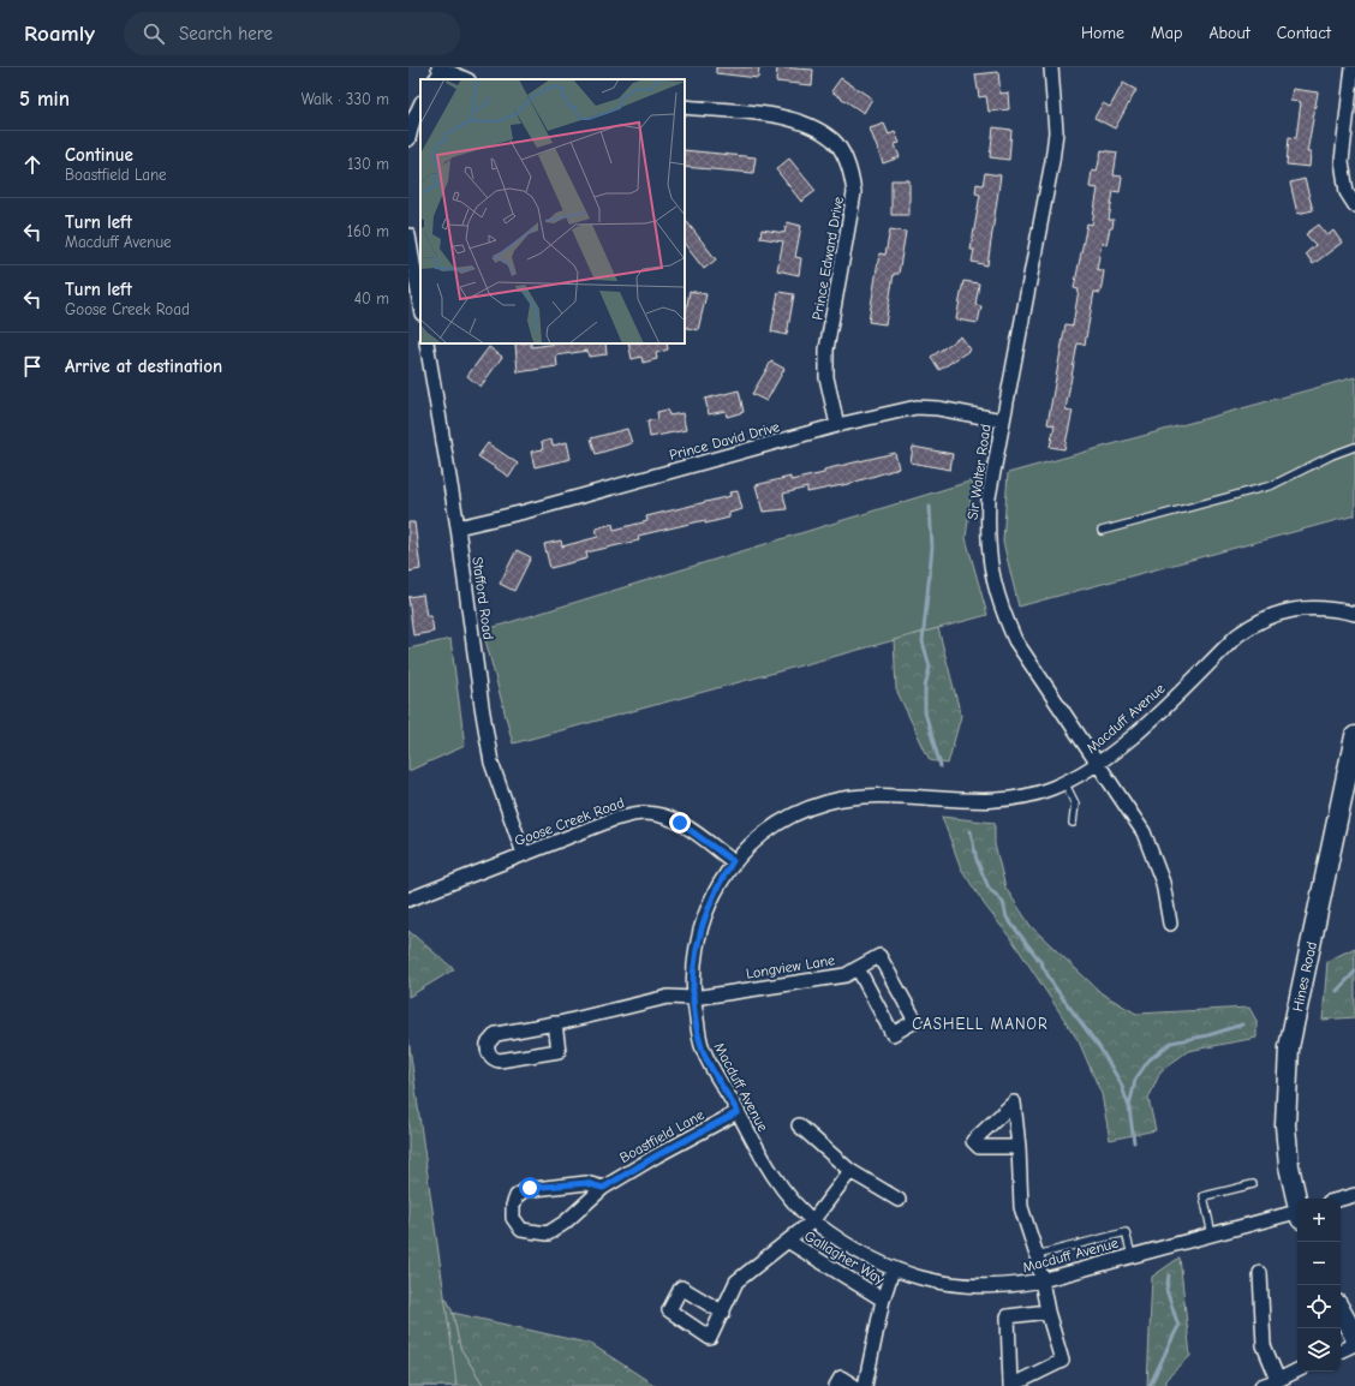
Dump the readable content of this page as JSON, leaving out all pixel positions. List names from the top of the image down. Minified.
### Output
{"streets":{"street":["Prince Edward Drive","Prince David Drive","Sir Walter Road","Stafford Road","Macduff Avenue","Goose Creek Road","Longview Lane","Hines Road","Boastfield Lane","Gallagher Way"]},"crossings":[["Prince Edward Drive","Prince David Drive"],["Prince David Drive","Sir Walter Road"],["Prince David Drive","Stafford Road"],["Sir Walter Road","Macduff Avenue"],["Stafford Road","Goose Creek Road"],["Macduff Avenue","Goose Creek Road"],["Macduff Avenue","Longview Lane"],["Macduff Avenue","Boastfield Lane"],["Macduff Avenue","Gallagher Way"]],"districts":["CASHELL MANOR"],"page":{"header":"Roamly","search":"Search here","nav":["Home","Map","About","Contact"],"heading":["5 min","Walk · 330 m"],"list":[["Continue","Boastfield Lane","130 m"],["Turn left","Macduff Avenue","160 m"],["Turn left","Goose Creek Road","40 m"],"Arrive at destination"],"map_buttons":["+","−"]}}
